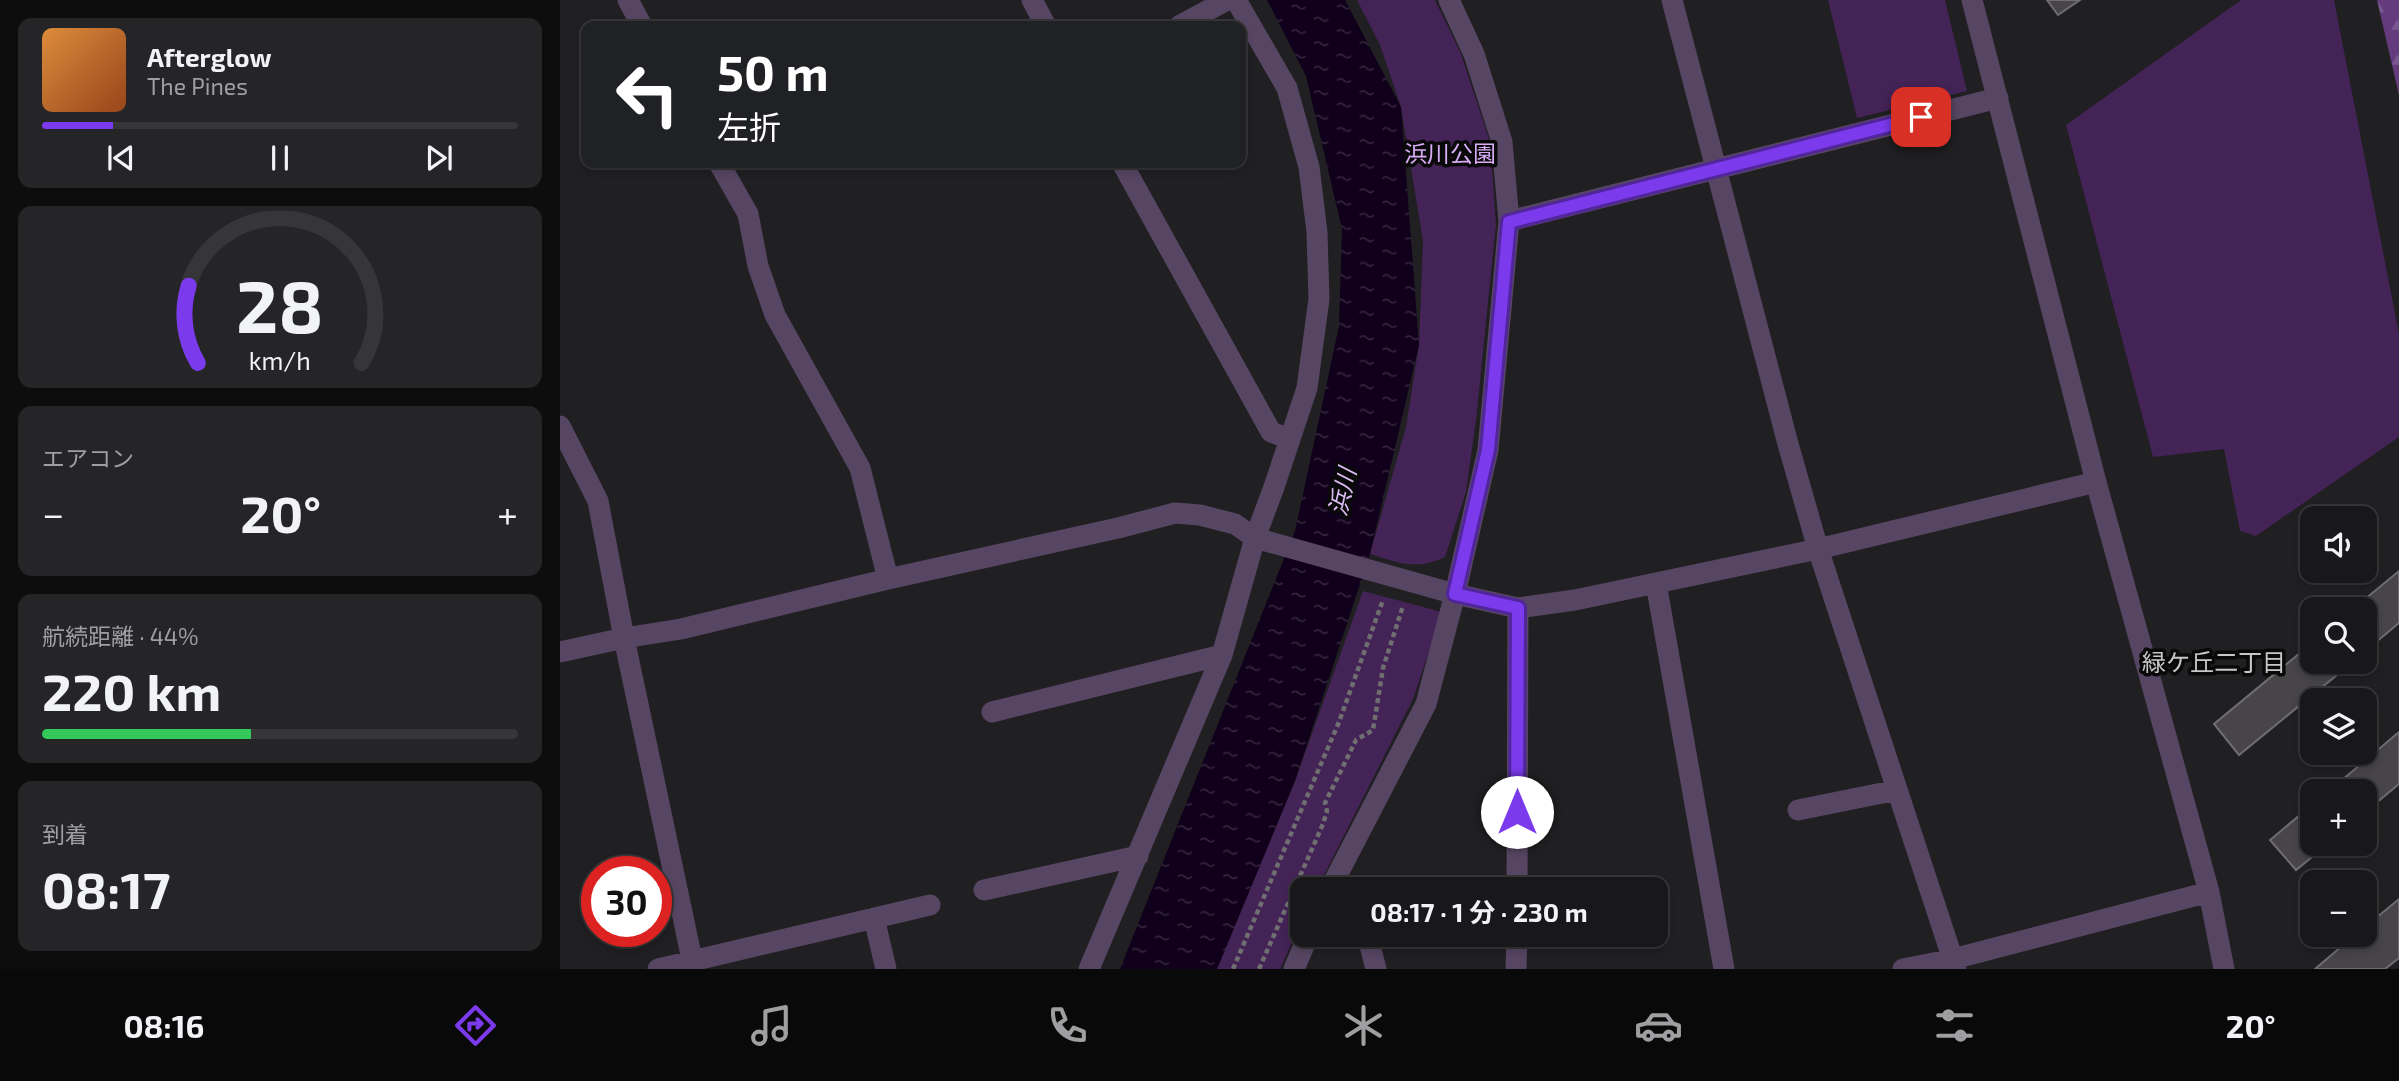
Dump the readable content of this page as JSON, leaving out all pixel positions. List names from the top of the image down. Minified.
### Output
{"districts":["緑ケ丘二丁目"],"water":["浜川"],"parks":["浜川公園"],"page":{"turn":["50 m","左折"],"song":["Afterglow","The Pines"],"tile":["エアコン",["航続距離 · 44%","220 km"],["到着","08:17"]],"heat":["−","20°","+"],"map_buttons":["+","−"],"limit":"30","trip":"08:17 · 1 分 · 230 m","tabs":["08:16","20°"],"gauge":["28","km/h"]}}
